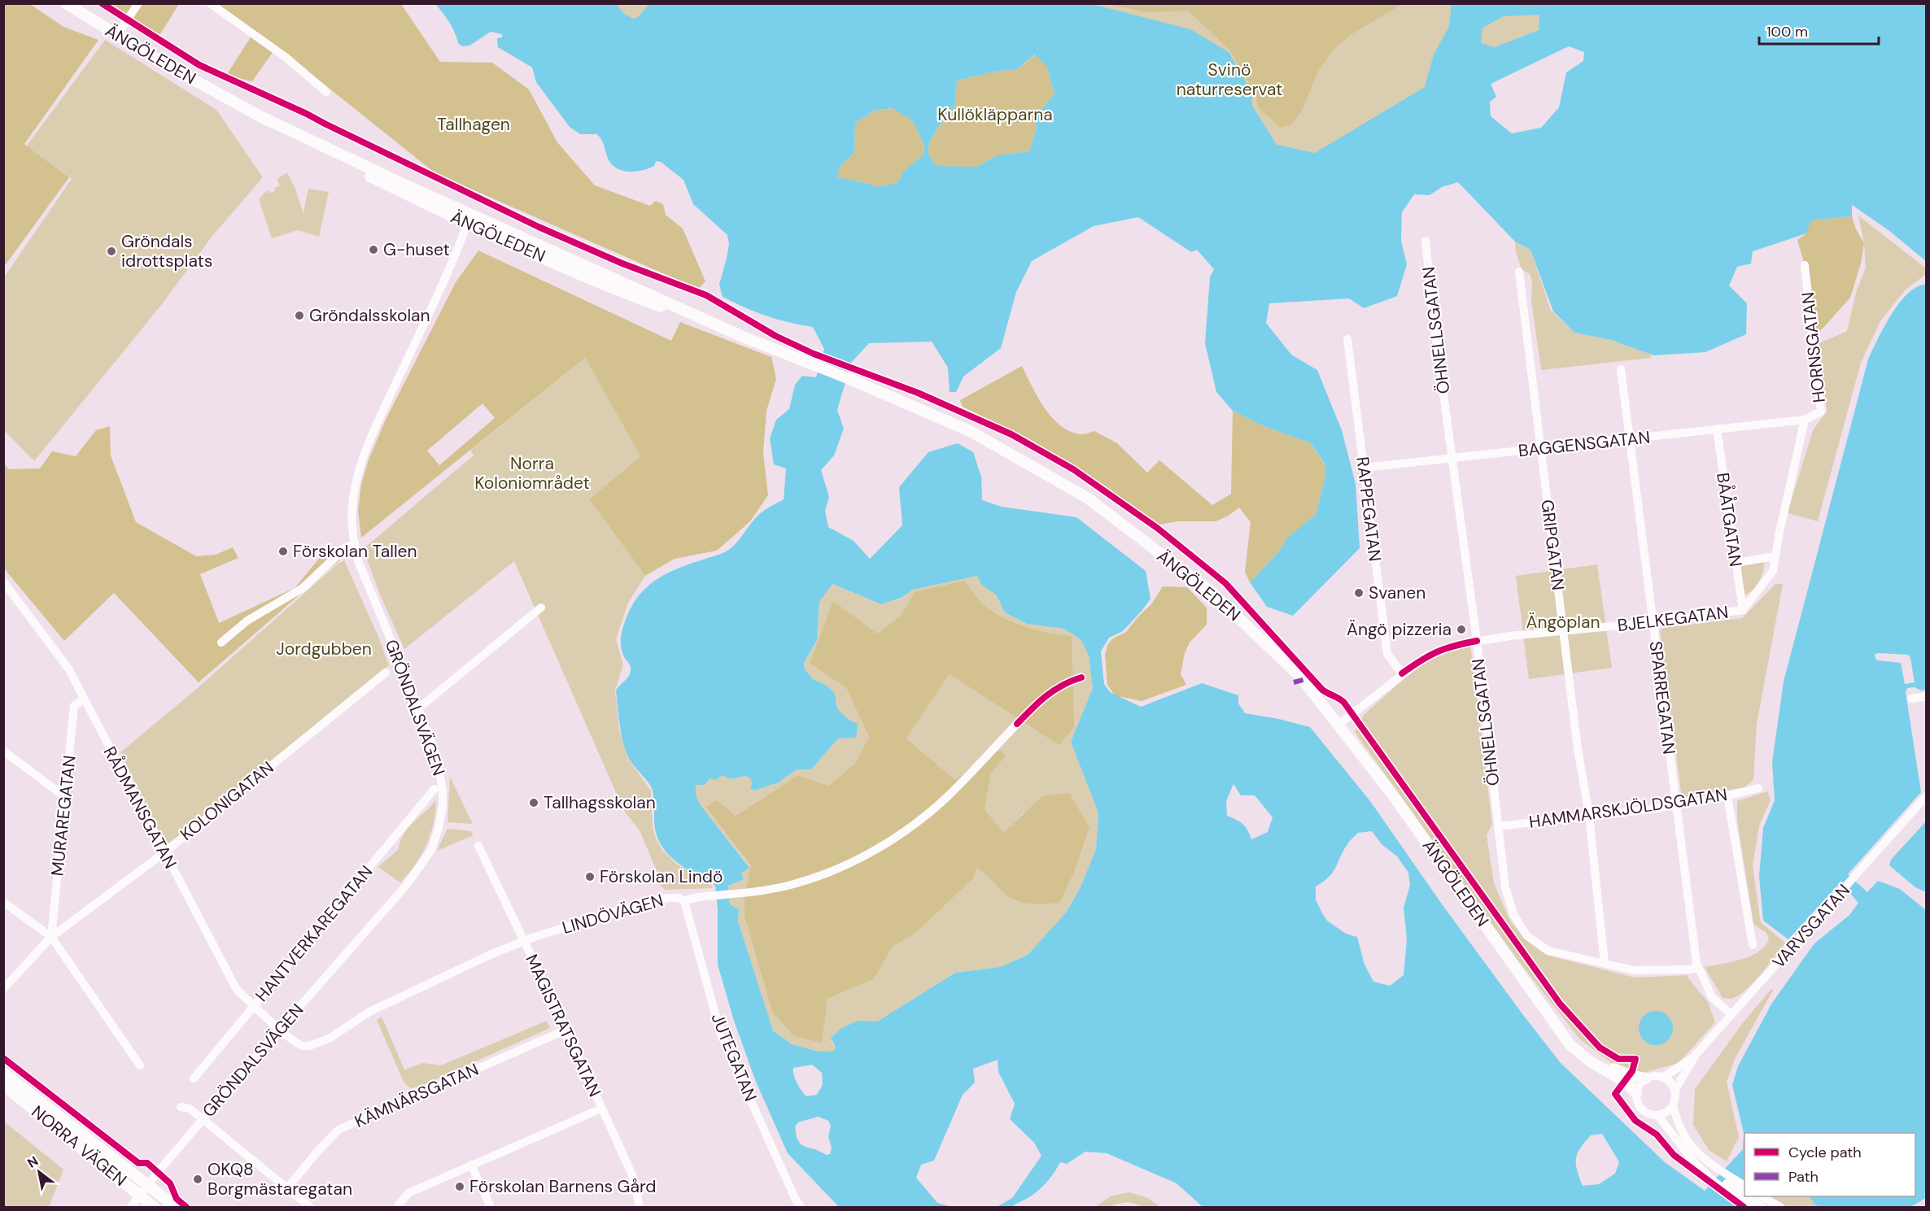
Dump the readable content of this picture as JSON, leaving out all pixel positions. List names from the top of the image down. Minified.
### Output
{"streets":{"main road":["ÄNGÖLEDEN","NORRA VÄGEN"],"street":["ÖHNELLSGATAN","HORNSGATAN","BAGGENSGATAN","RAPPEGATAN","BÅÅTGATAN","GRIPGATAN","BJELKEGATAN","SPARREGATAN","GRÖNDALSVÄGEN","KOLONIGATAN","RÅDMANSGATAN","HAMMARSKJÖLDSGATAN","MURAREGATAN","LINDÖVÄGEN","VARVSGATAN","HANTVERKAREGATAN","MAGISTRATSGATAN","JUTEGATAN","KÄMNÄRSGATAN"]},"crossings":[["ÄNGÖLEDEN","BJELKEGATAN"],["ÄNGÖLEDEN","GRÖNDALSVÄGEN"],["ÄNGÖLEDEN","VARVSGATAN"],["ÖHNELLSGATAN","BAGGENSGATAN"],["ÖHNELLSGATAN","GRIPGATAN"],["ÖHNELLSGATAN","BJELKEGATAN"],["ÖHNELLSGATAN","SPARREGATAN"],["ÖHNELLSGATAN","HAMMARSKJÖLDSGATAN"],["HORNSGATAN","BAGGENSGATAN"],["BAGGENSGATAN","RAPPEGATAN"],["BAGGENSGATAN","BÅÅTGATAN"],["BAGGENSGATAN","GRIPGATAN"],["BAGGENSGATAN","SPARREGATAN"],["RAPPEGATAN","BJELKEGATAN"],["BÅÅTGATAN","BJELKEGATAN"],["GRIPGATAN","BJELKEGATAN"],["GRIPGATAN","HAMMARSKJÖLDSGATAN"],["BJELKEGATAN","SPARREGATAN"],["SPARREGATAN","HAMMARSKJÖLDSGATAN"],["SPARREGATAN","VARVSGATAN"],["GRÖNDALSVÄGEN","RÅDMANSGATAN"],["GRÖNDALSVÄGEN","NORRA VÄGEN"],["KOLONIGATAN","RÅDMANSGATAN"],["KOLONIGATAN","MURAREGATAN"],["RÅDMANSGATAN","MURAREGATAN"],["RÅDMANSGATAN","LINDÖVÄGEN"],["RÅDMANSGATAN","HANTVERKAREGATAN"],["LINDÖVÄGEN","MAGISTRATSGATAN"],["LINDÖVÄGEN","JUTEGATAN"],["MAGISTRATSGATAN","KÄMNÄRSGATAN"]],"parks":["Svinö naturreservat","Kullökläpparna","Tallhagen","Norra Koloniområdet","Ängöplan","Jordgubben"],"places":["G-huset","Gröndals idrottsplats","Gröndalsskolan","Förskolan Tallen","Svanen","Ängö pizzeria","Tallhagsskolan","Förskolan Lindö","OKQ8 Borgmästaregatan","Förskolan Barnens Gård"],"legend":["Cycle path","Path"],"scale_bar":"100 m","north":"top left"}
